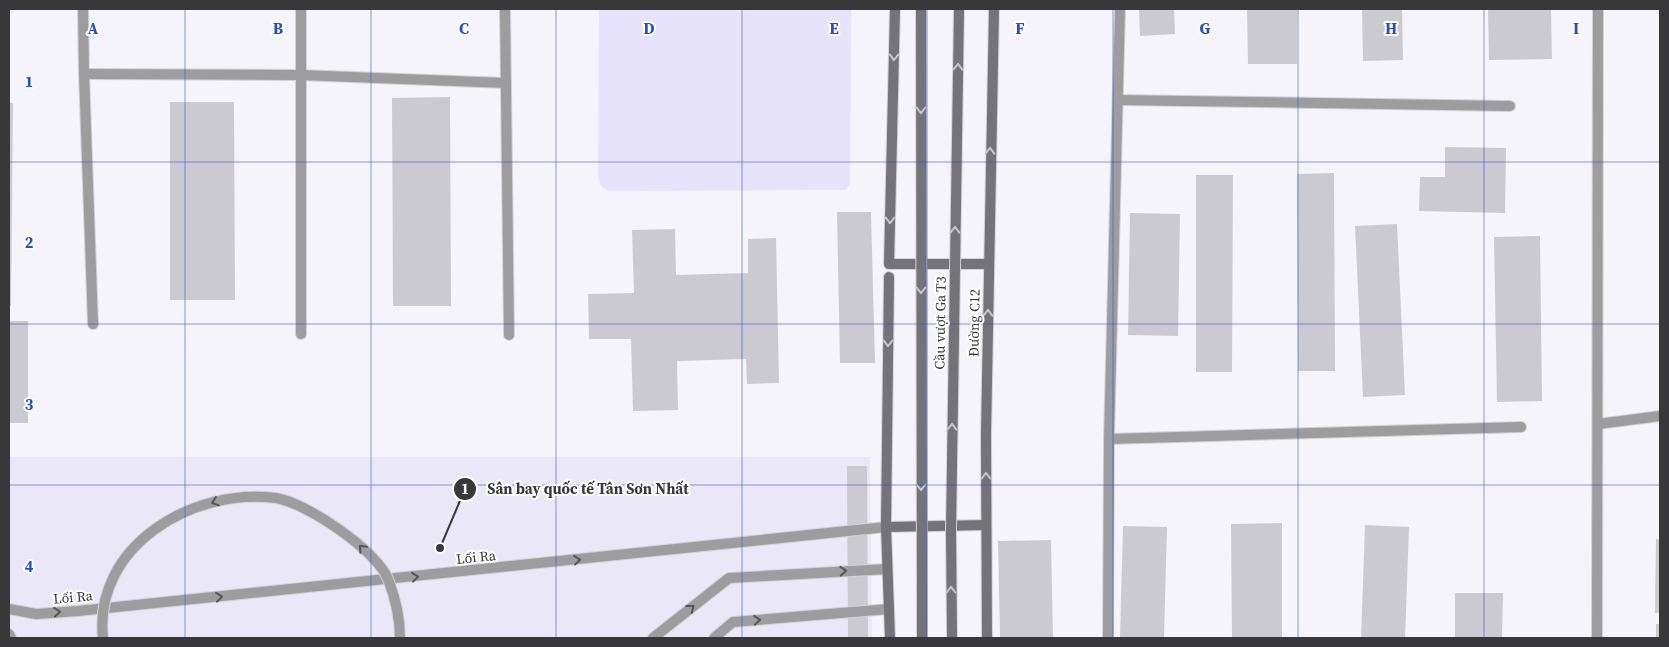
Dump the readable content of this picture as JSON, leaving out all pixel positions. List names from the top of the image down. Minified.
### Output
{"streets":{"main road":["Cầu vượt Ga T3","Đường C12"],"street":["Lối Ra"]},"one_way":["Đường C12"],"places":["Sân bay quốc tế Tân Sơn Nhất"],"grid":{"columns":["A","B","C","D","E","F","G","H","I"],"rows":["1","2","3","4"]}}
